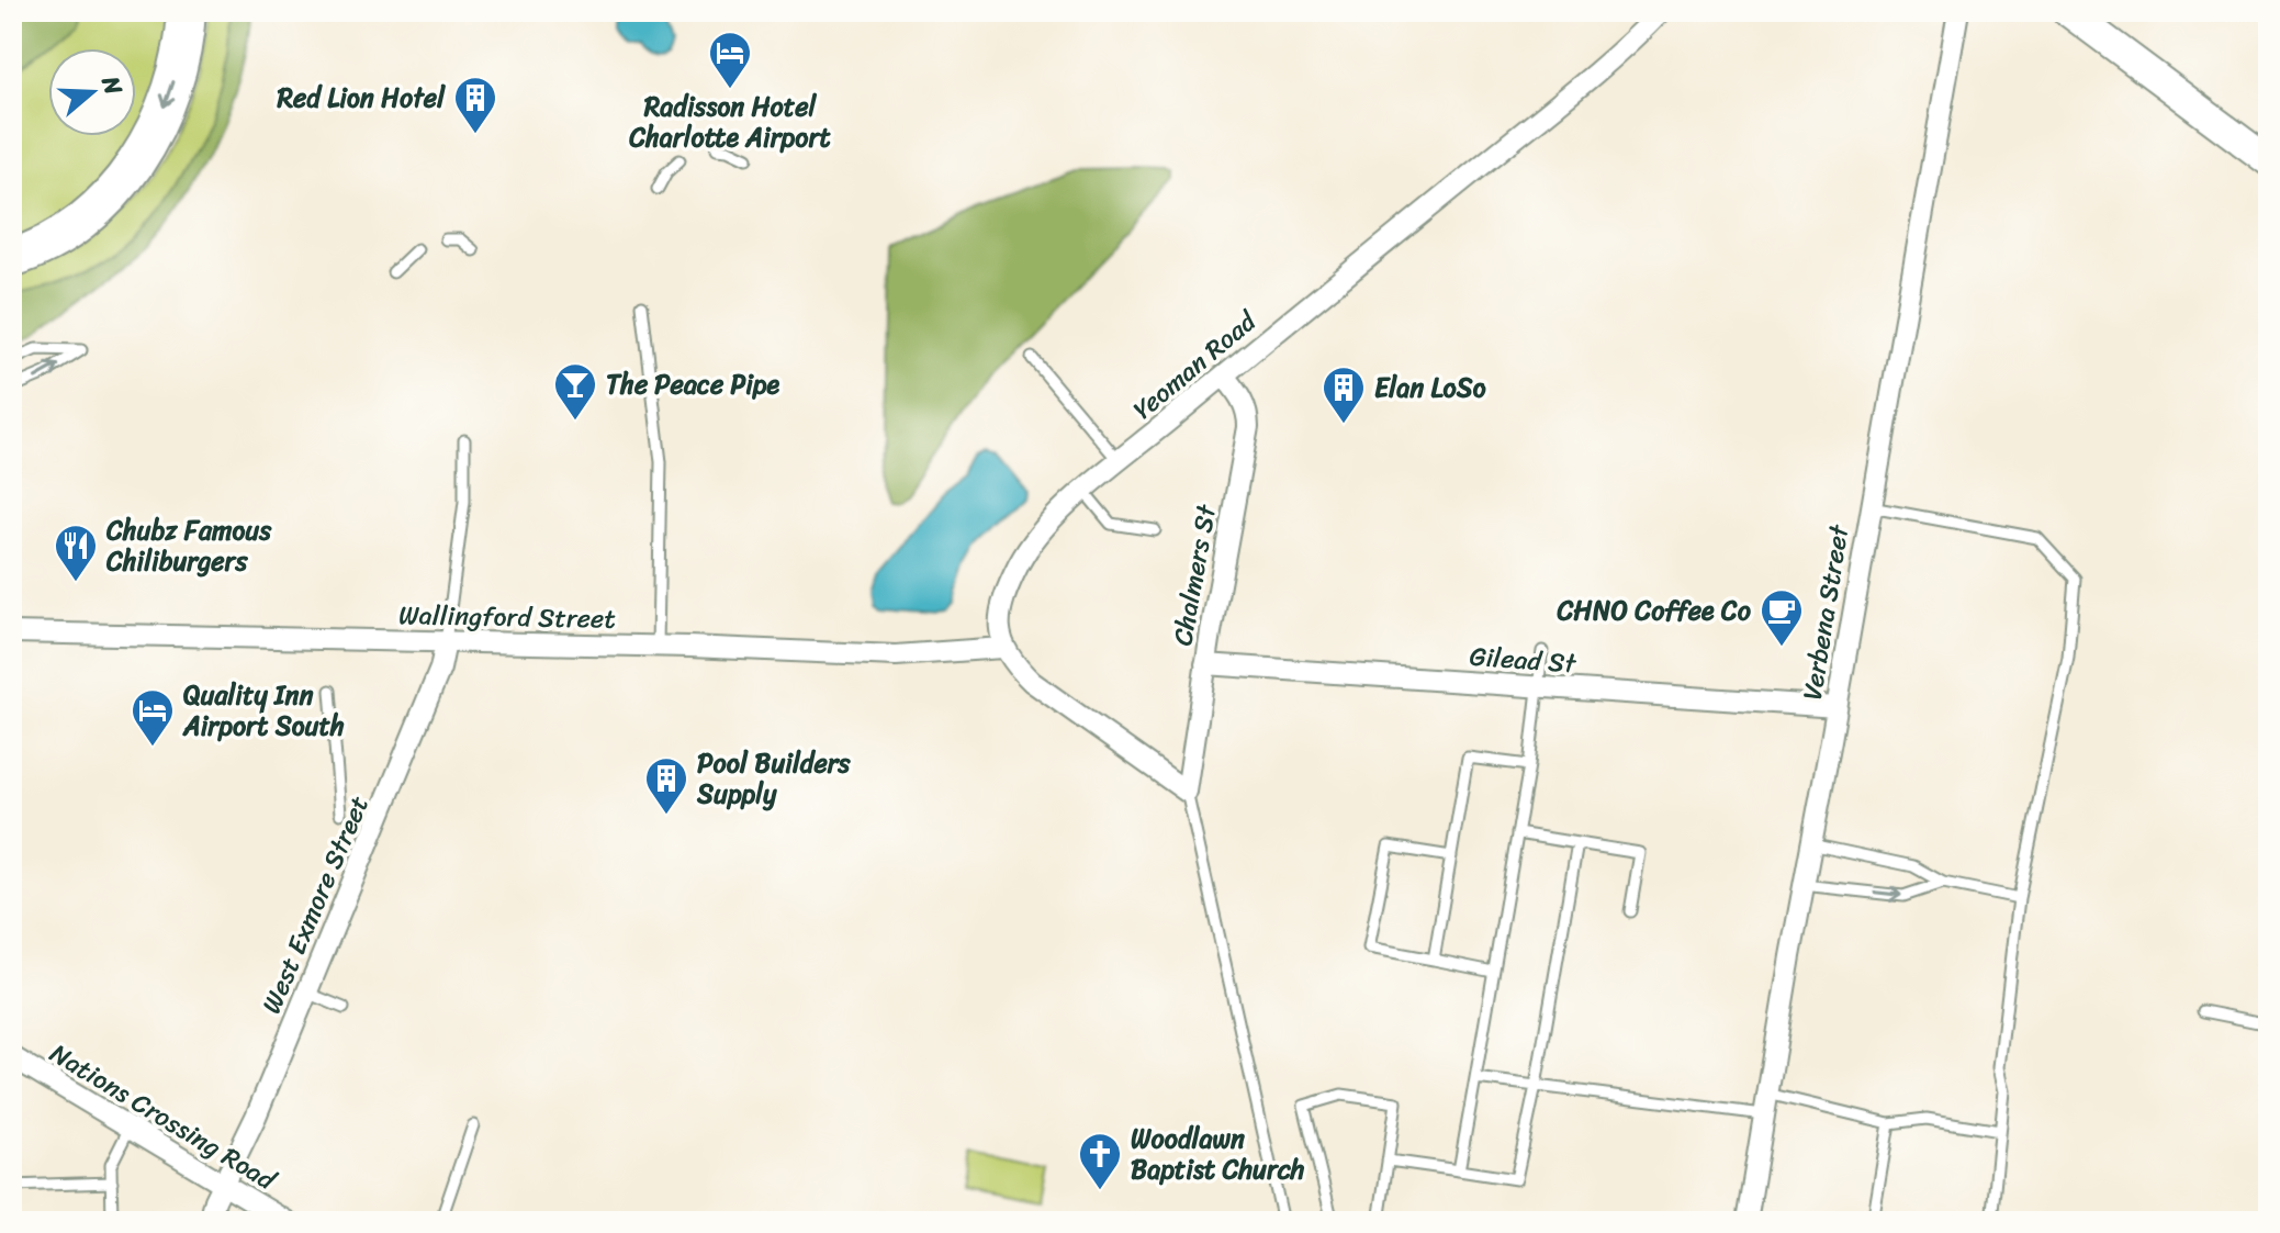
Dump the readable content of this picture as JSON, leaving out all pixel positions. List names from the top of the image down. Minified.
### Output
{"streets":{"street":["Yeoman Road","Chalmers St","Verbena Street","Wallingford Street","Gilead St","West Exmore Street","Nations Crossing Road"]},"crossings":[["Yeoman Road","Chalmers St"],["Yeoman Road","Wallingford Street"],["Chalmers St","Gilead St"],["Verbena Street","Gilead St"],["Wallingford Street","West Exmore Street"],["West Exmore Street","Nations Crossing Road"]],"places":{"hotel":["Radisson Hotel Charlotte Airport","Quality Inn Airport South"],"building":["Red Lion Hotel","Elan LoSo","Pool Builders Supply"],"bar":["The Peace Pipe"],"restaurant":["Chubz Famous Chiliburgers"],"cafe":["CHNO Coffee Co"],"church":["Woodlawn Baptist Church"]},"north":"right"}
